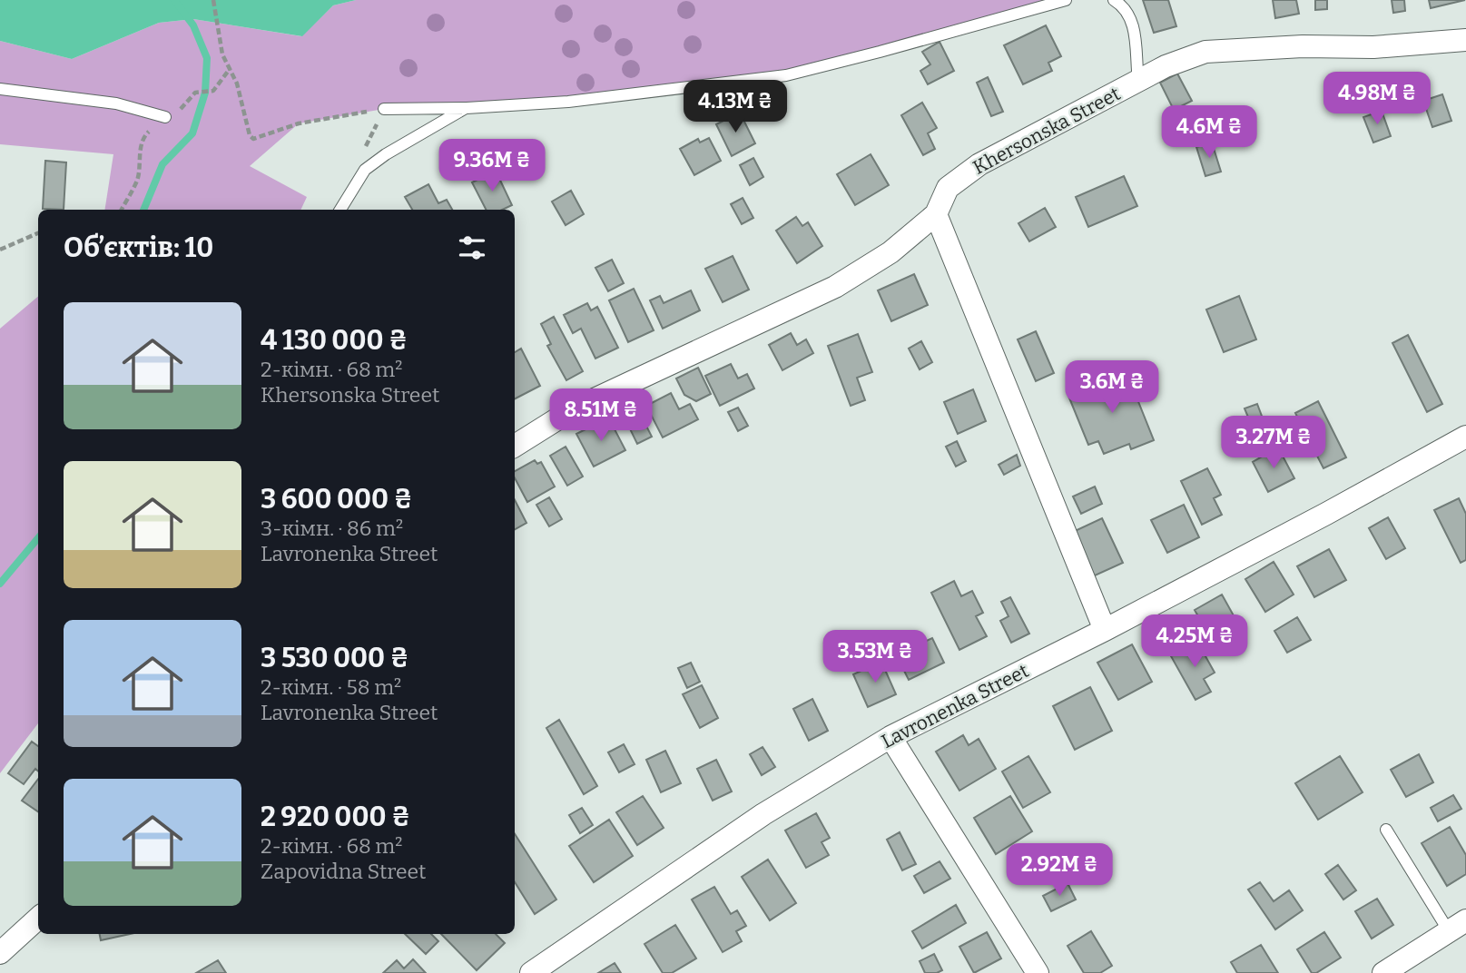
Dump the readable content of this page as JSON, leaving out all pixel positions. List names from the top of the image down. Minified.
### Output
{"streets":{"street":["Khersonska Street","Lavronenka Street"]},"page":{"price":["4.98M ₴","4.13M ₴","4.6M ₴","9.36M ₴","3.6M ₴","8.51M ₴","3.27M ₴","4.25M ₴","3.53M ₴","2.92M ₴"],"heading":"Об’єктів: 10","list":[{"name":"4 130 000 ₴","note":"2-кімн. · 68 m² · Khersonska Street"},{"name":"3 600 000 ₴","note":"3-кімн. · 86 m² · Lavronenka Street"},{"name":"3 530 000 ₴","note":"2-кімн. · 58 m² · Lavronenka Street"},{"name":"2 920 000 ₴","note":"2-кімн. · 68 m² · Zapovidna Street"}]}}
